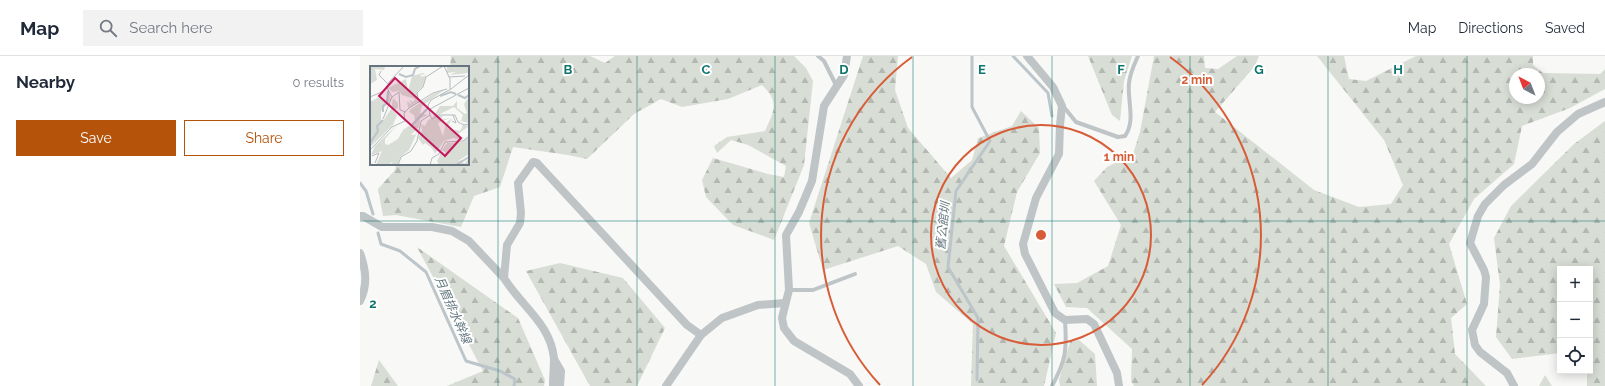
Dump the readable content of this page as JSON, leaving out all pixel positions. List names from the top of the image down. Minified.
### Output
{"water":["舊公館圳","月眉排水幹線"],"north":"top left","page":{"header":"Map","search":"Search here","nav":["Map","Directions","Saved"],"heading":["Nearby","0 results"],"buttons":["Save","Share"],"map_buttons":["+","−"]},"grid":{"columns":["B","C","D","E","F","G","H"],"rows":["2"]},"rings":["2 min","1 min"]}
